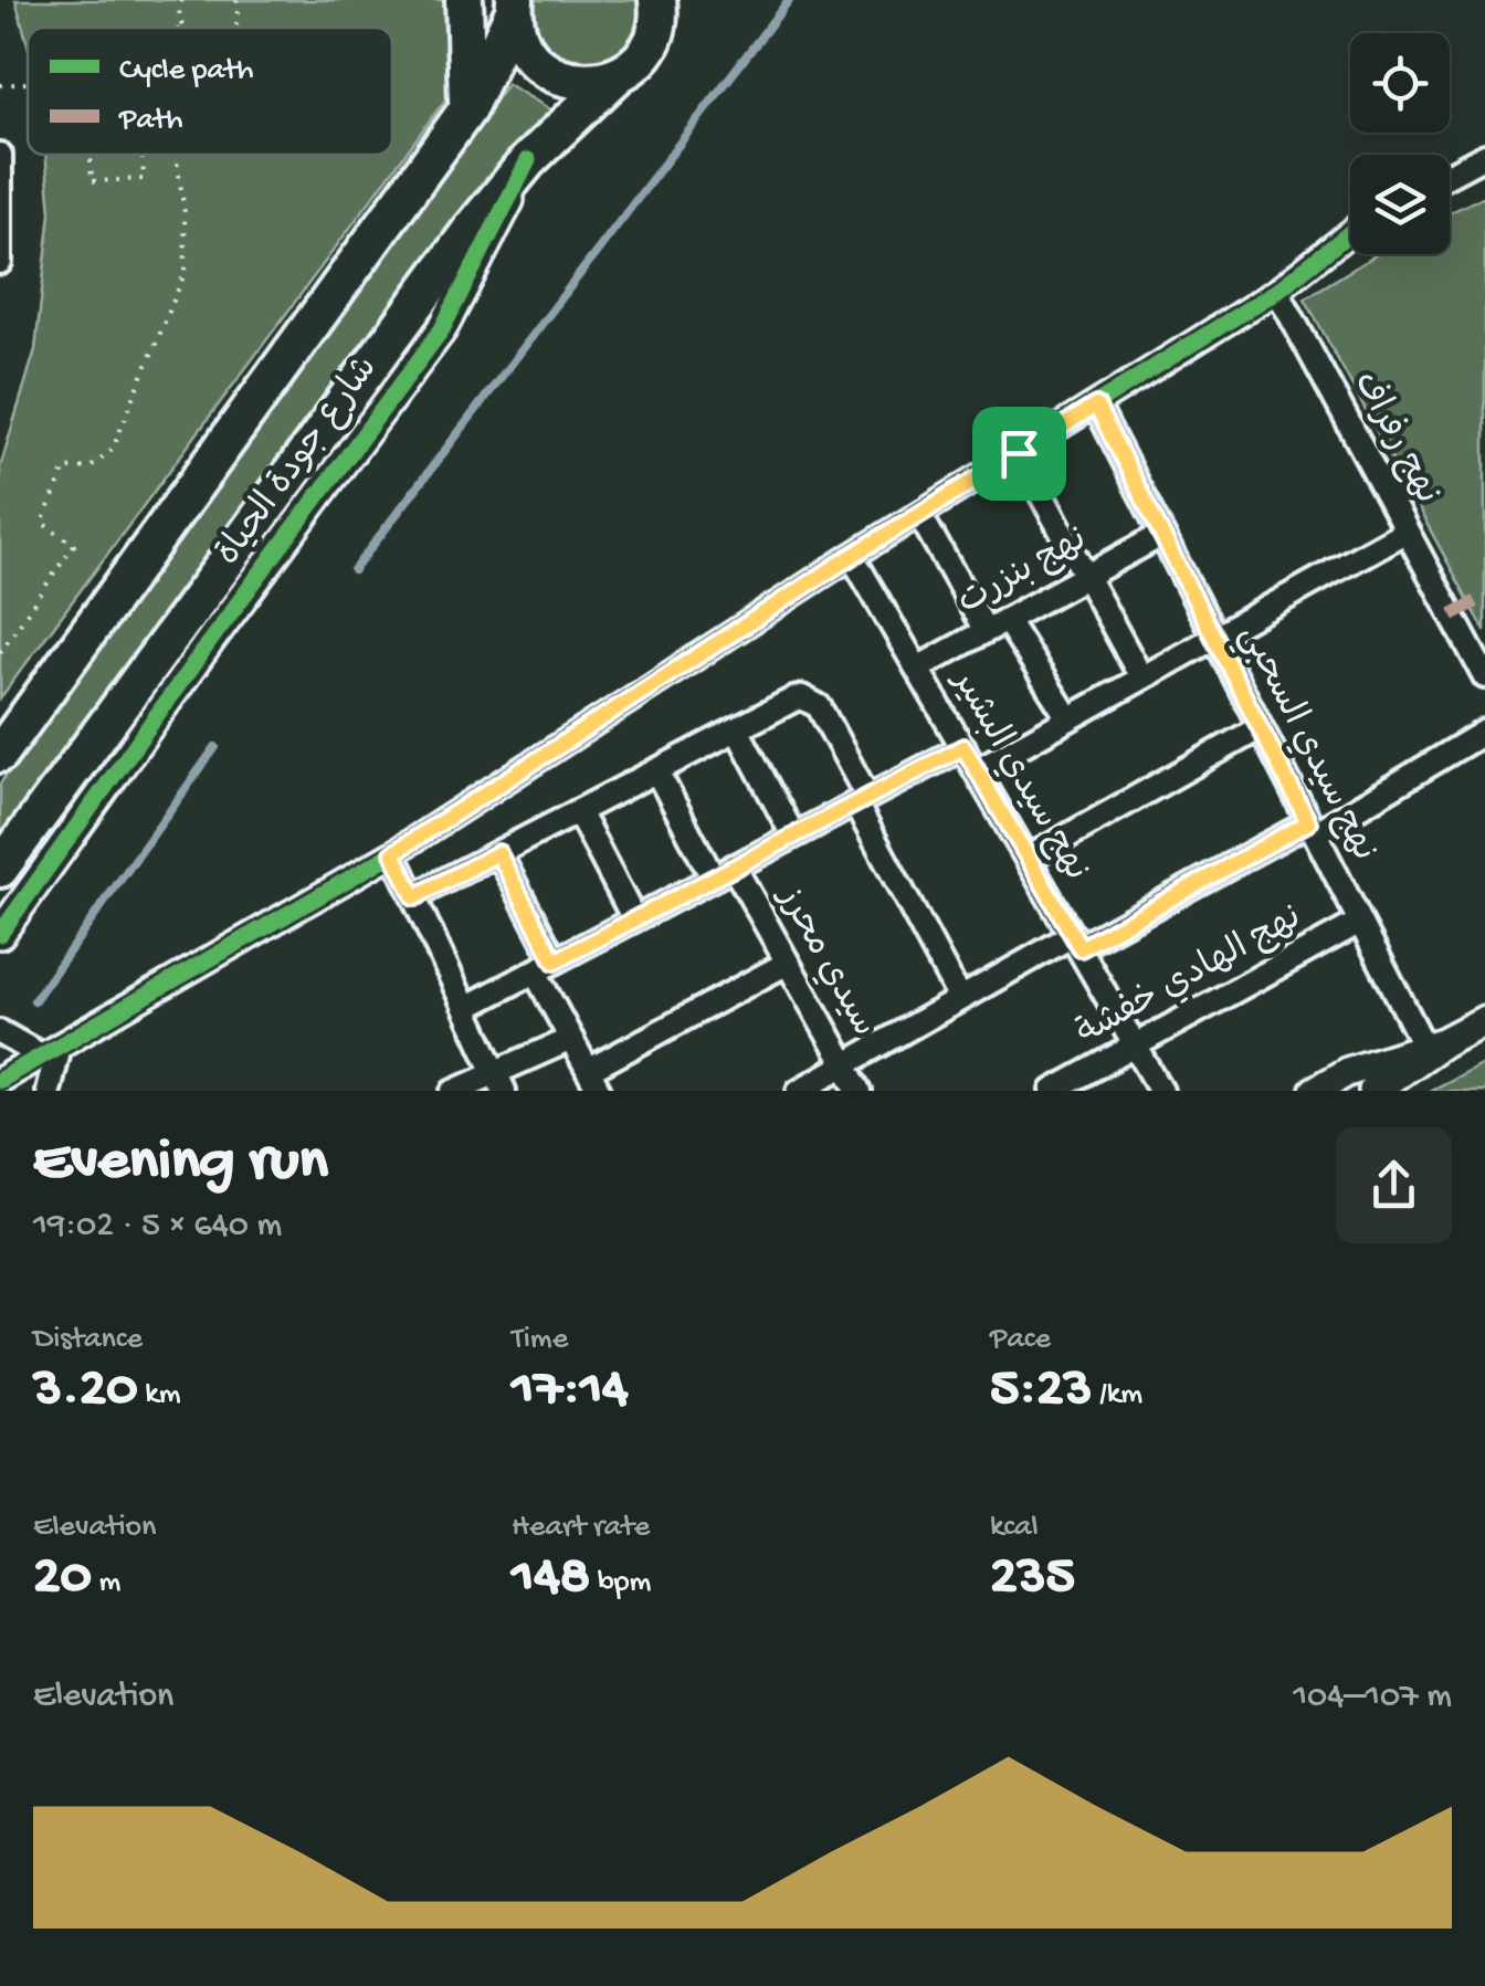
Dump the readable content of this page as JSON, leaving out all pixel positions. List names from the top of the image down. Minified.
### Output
{"streets":{"highway":["شارع جودة الحياة"],"street":["نهج رفراف","نهج بنزرت","نهج سيدي السحبي","نهج سيدي البشير","سيدي محرز","نهج الهادي خفشة"]},"crossings":[["نهج بنزرت","نهج سيدي السحبي"],["نهج بنزرت","نهج سيدي البشير"],["نهج سيدي السحبي","نهج الهادي خفشة"],["نهج سيدي البشير","نهج الهادي خفشة"]],"legend":["Cycle path","Path"],"page":{"heading":["Evening run","19:02 · 5 × 640 m"],"stats":[["Distance","3.20 km"],["Time","17:14"],["Pace","5:23 /km"],["Elevation","20 m"],["Heart rate","148 bpm"],["kcal","235"]],"chart":["Elevation","104–107 m"]}}
